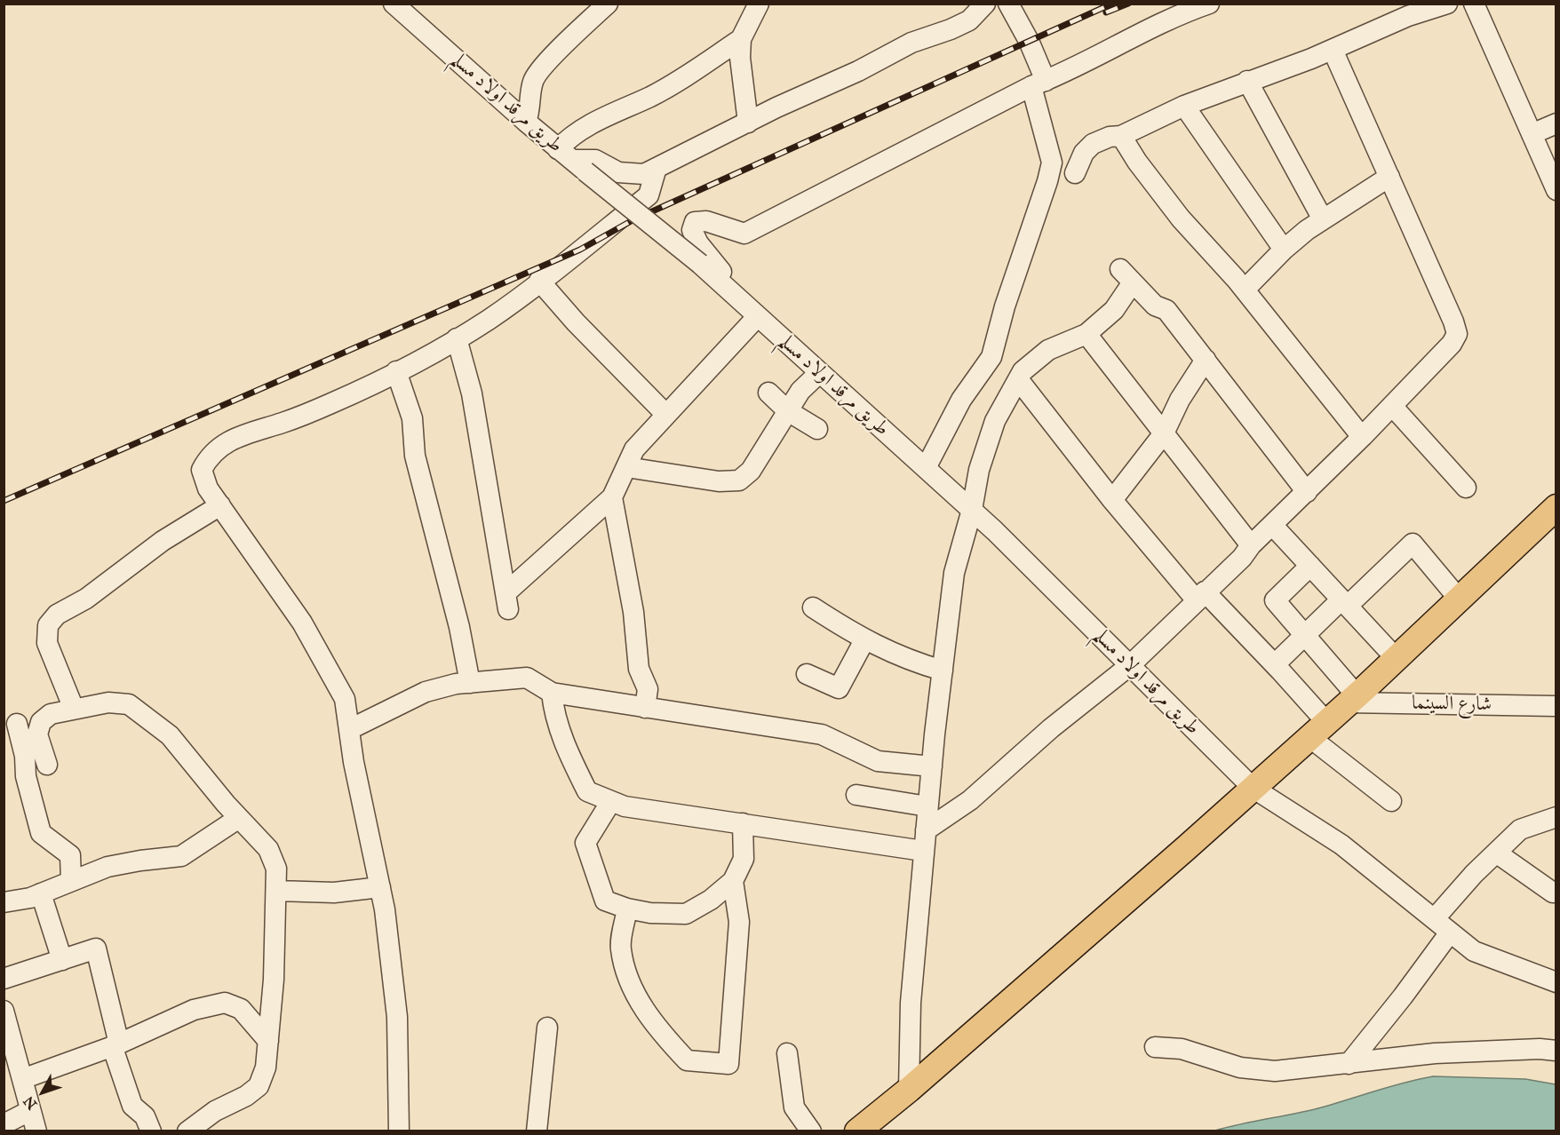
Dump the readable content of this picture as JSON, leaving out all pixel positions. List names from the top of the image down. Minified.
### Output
{"streets":{"street":["طريق مرقد اولاد مسلم","شارع السينما"]},"north":"bottom left"}
